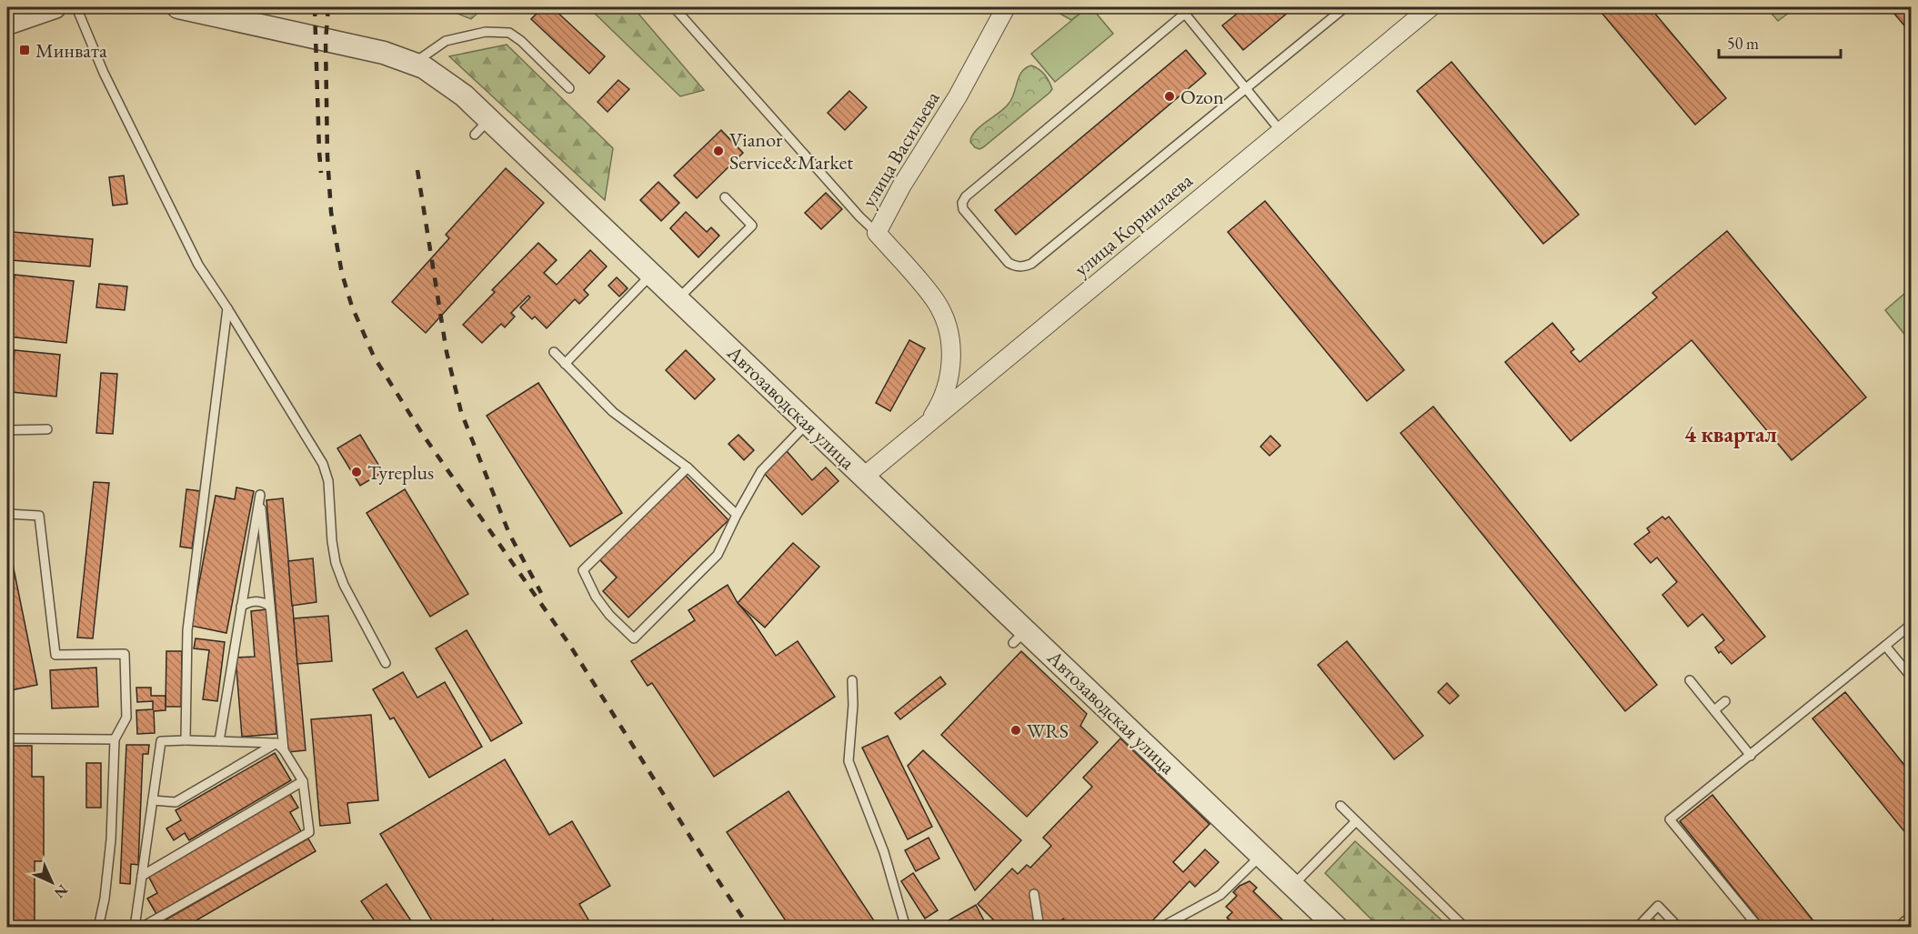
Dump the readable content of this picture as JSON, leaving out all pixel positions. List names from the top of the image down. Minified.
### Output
{"streets":{"street":["улица Васильева","улица Корнилаева","Автозаводская улица"]},"crossings":[["улица Васильева","улица Корнилаева"],["улица Корнилаева","Автозаводская улица"]],"districts":["4 квартал"],"places":{"transit":["Минвата"],"other":["Ozon","Vianor Service&Market","Tyreplus","WRS"]},"scale_bar":"50 m","north":"bottom right"}
